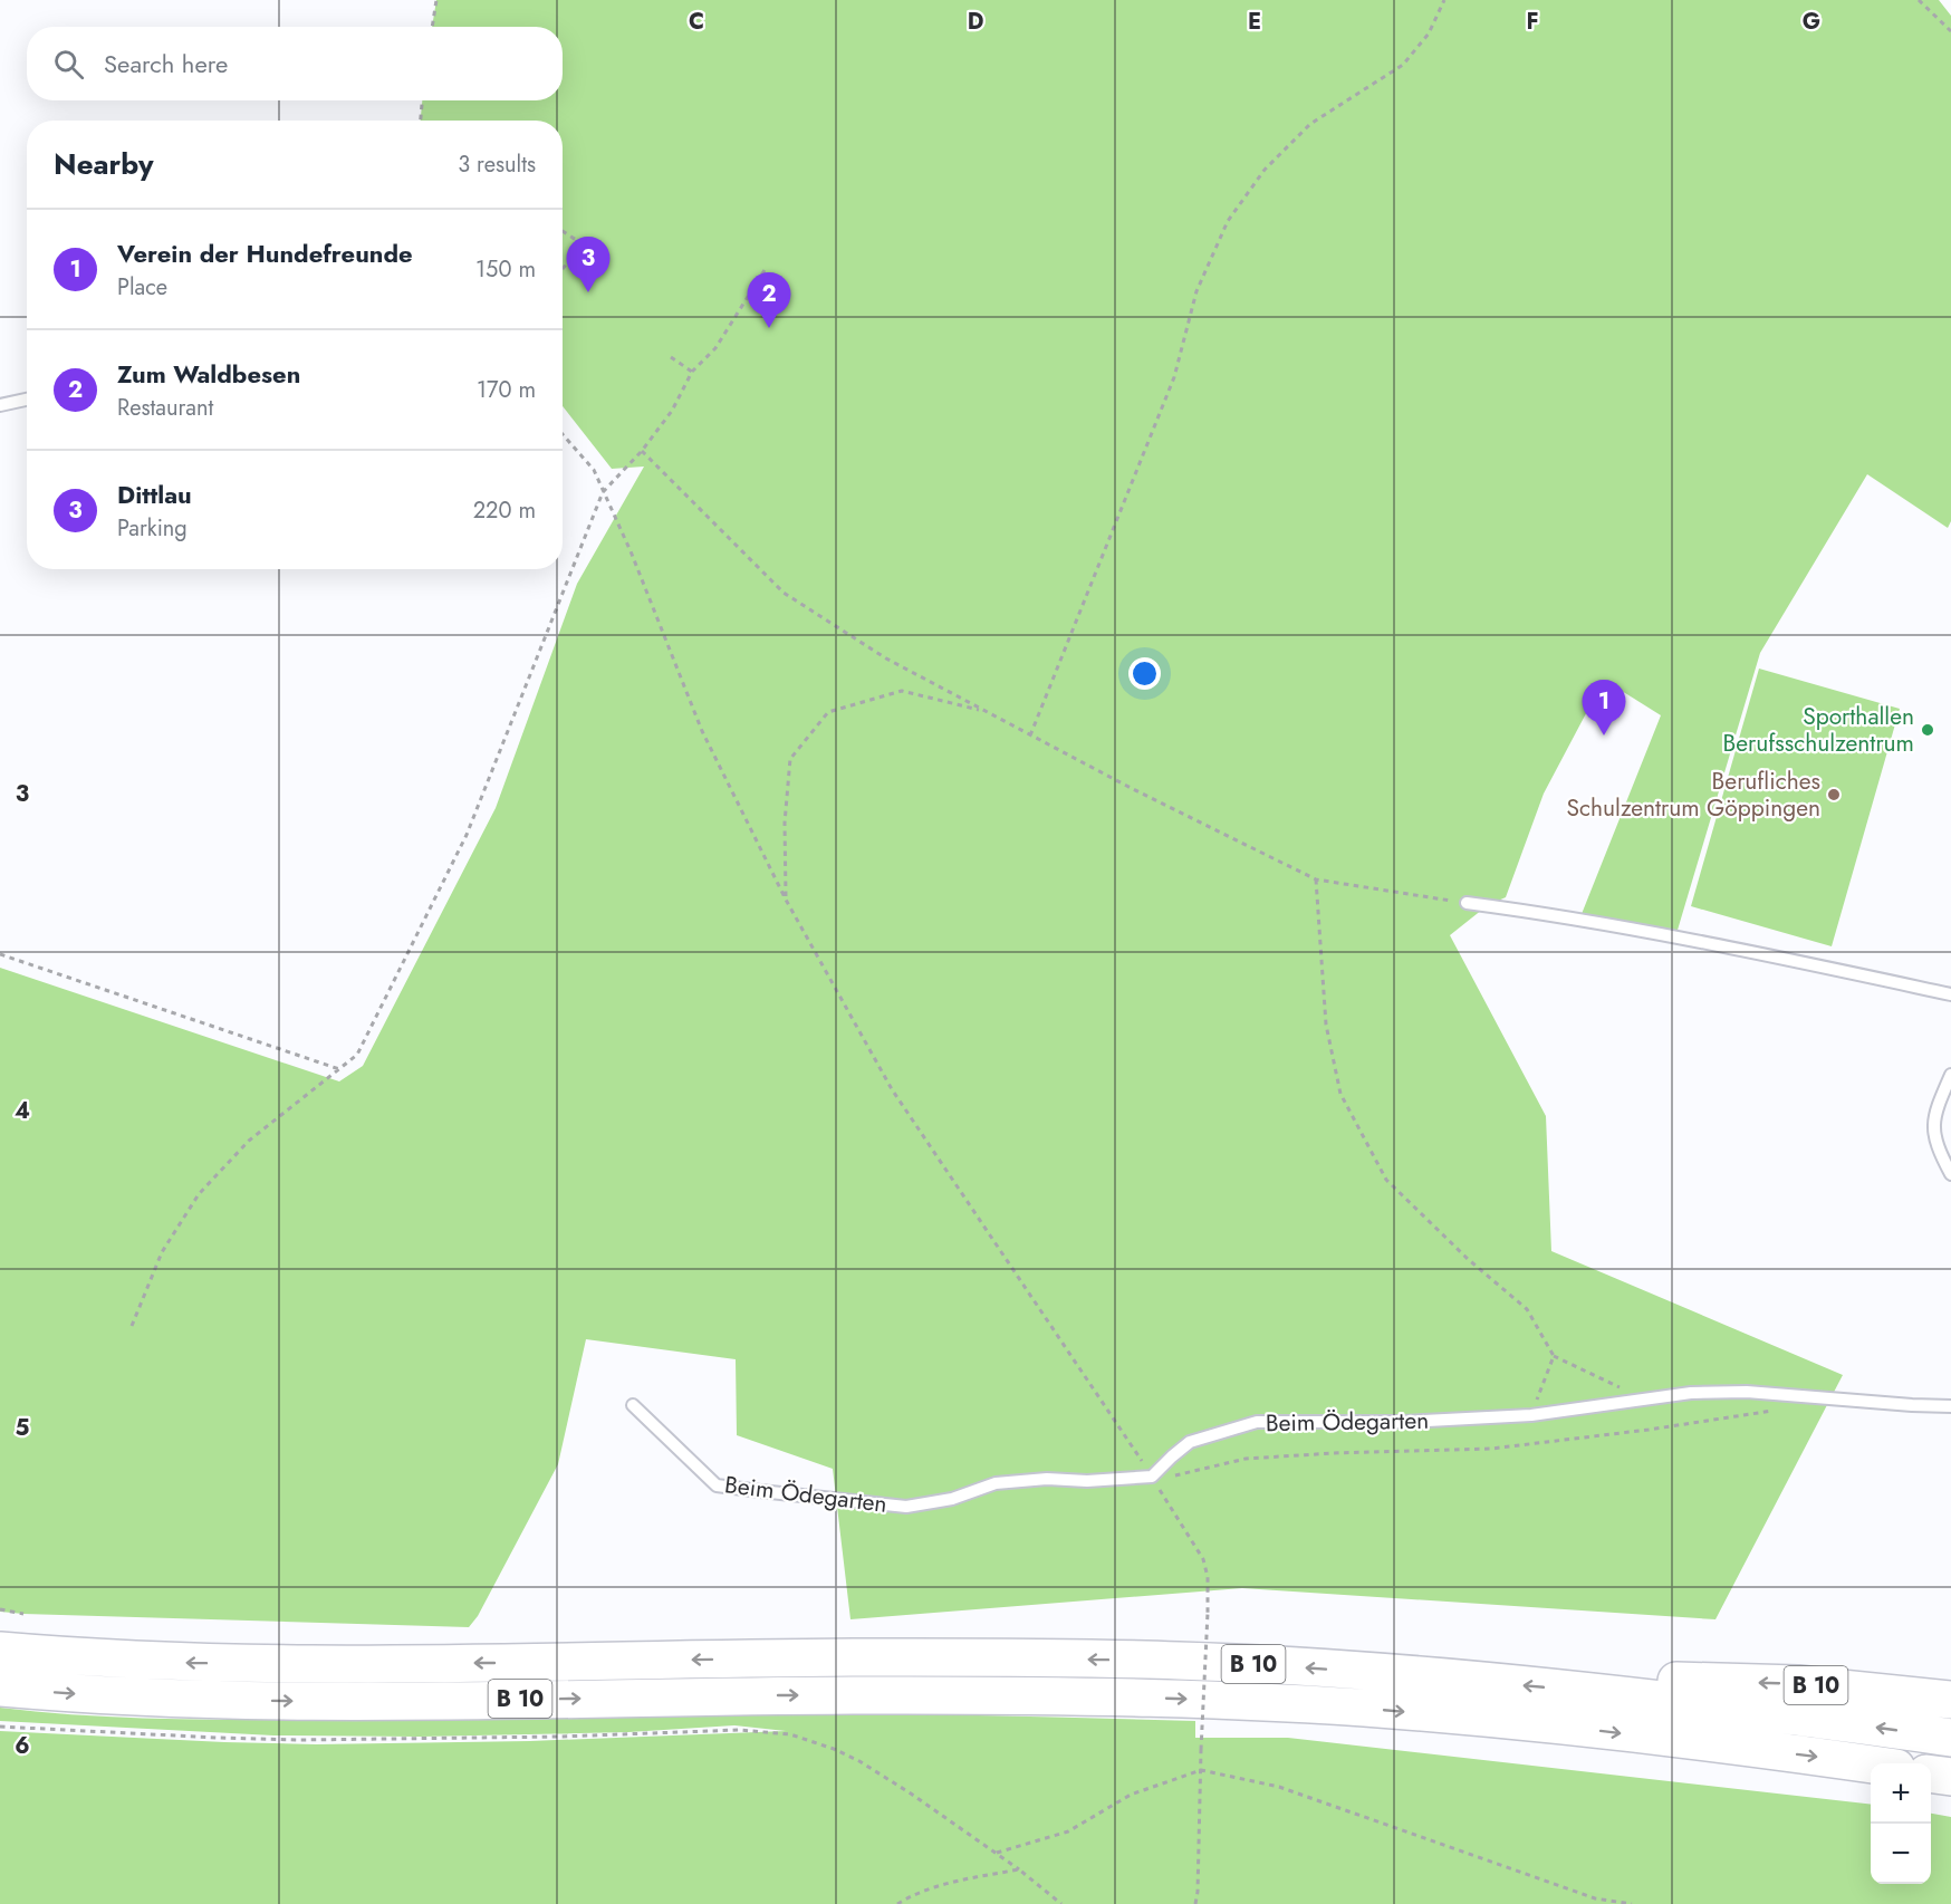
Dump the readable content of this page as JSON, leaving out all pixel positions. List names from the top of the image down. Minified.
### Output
{"streets":{"highway":["B 10"],"lane":["Beim Ödegarten"]},"places":["Sporthallen Berufsschulzentrum","Berufliches Schulzentrum Göppingen"],"page":{"search":"Search here","heading":["Nearby","3 results"],"list":[{"mark":"1","name":"Verein der Hundefreunde","note":"Place","value":"150 m"},{"mark":"2","name":"Zum Waldbesen","note":"Restaurant","value":"170 m"},{"mark":"3","name":"Dittlau","note":"Parking","value":"220 m"}],"pins":["3","2","1"],"map_buttons":["+","−"]},"grid":{"columns":["C","D","E","F","G"],"rows":["3","4","5","6"]}}
